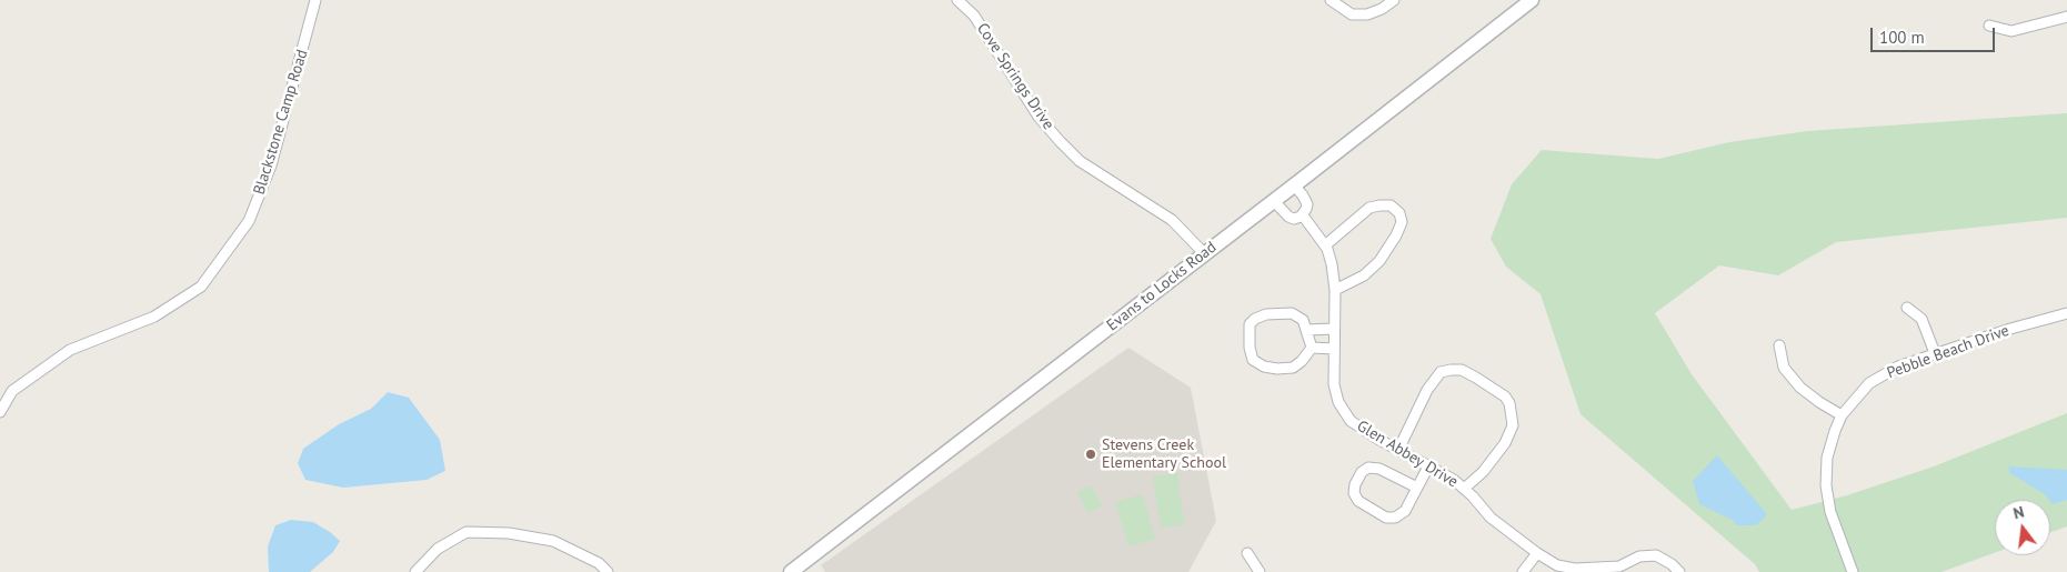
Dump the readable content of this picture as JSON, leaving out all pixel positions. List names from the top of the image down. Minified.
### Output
{"streets":{"street":["Cove Springs Drive","Blackstone Camp Road","Evans to Locks Road","Pebble Beach Drive","Glen Abbey Drive"]},"crossings":[["Cove Springs Drive","Evans to Locks Road"],["Evans to Locks Road","Glen Abbey Drive"]],"places":["Stevens Creek Elementary School"],"scale_bar":"100 m","north":"top"}
